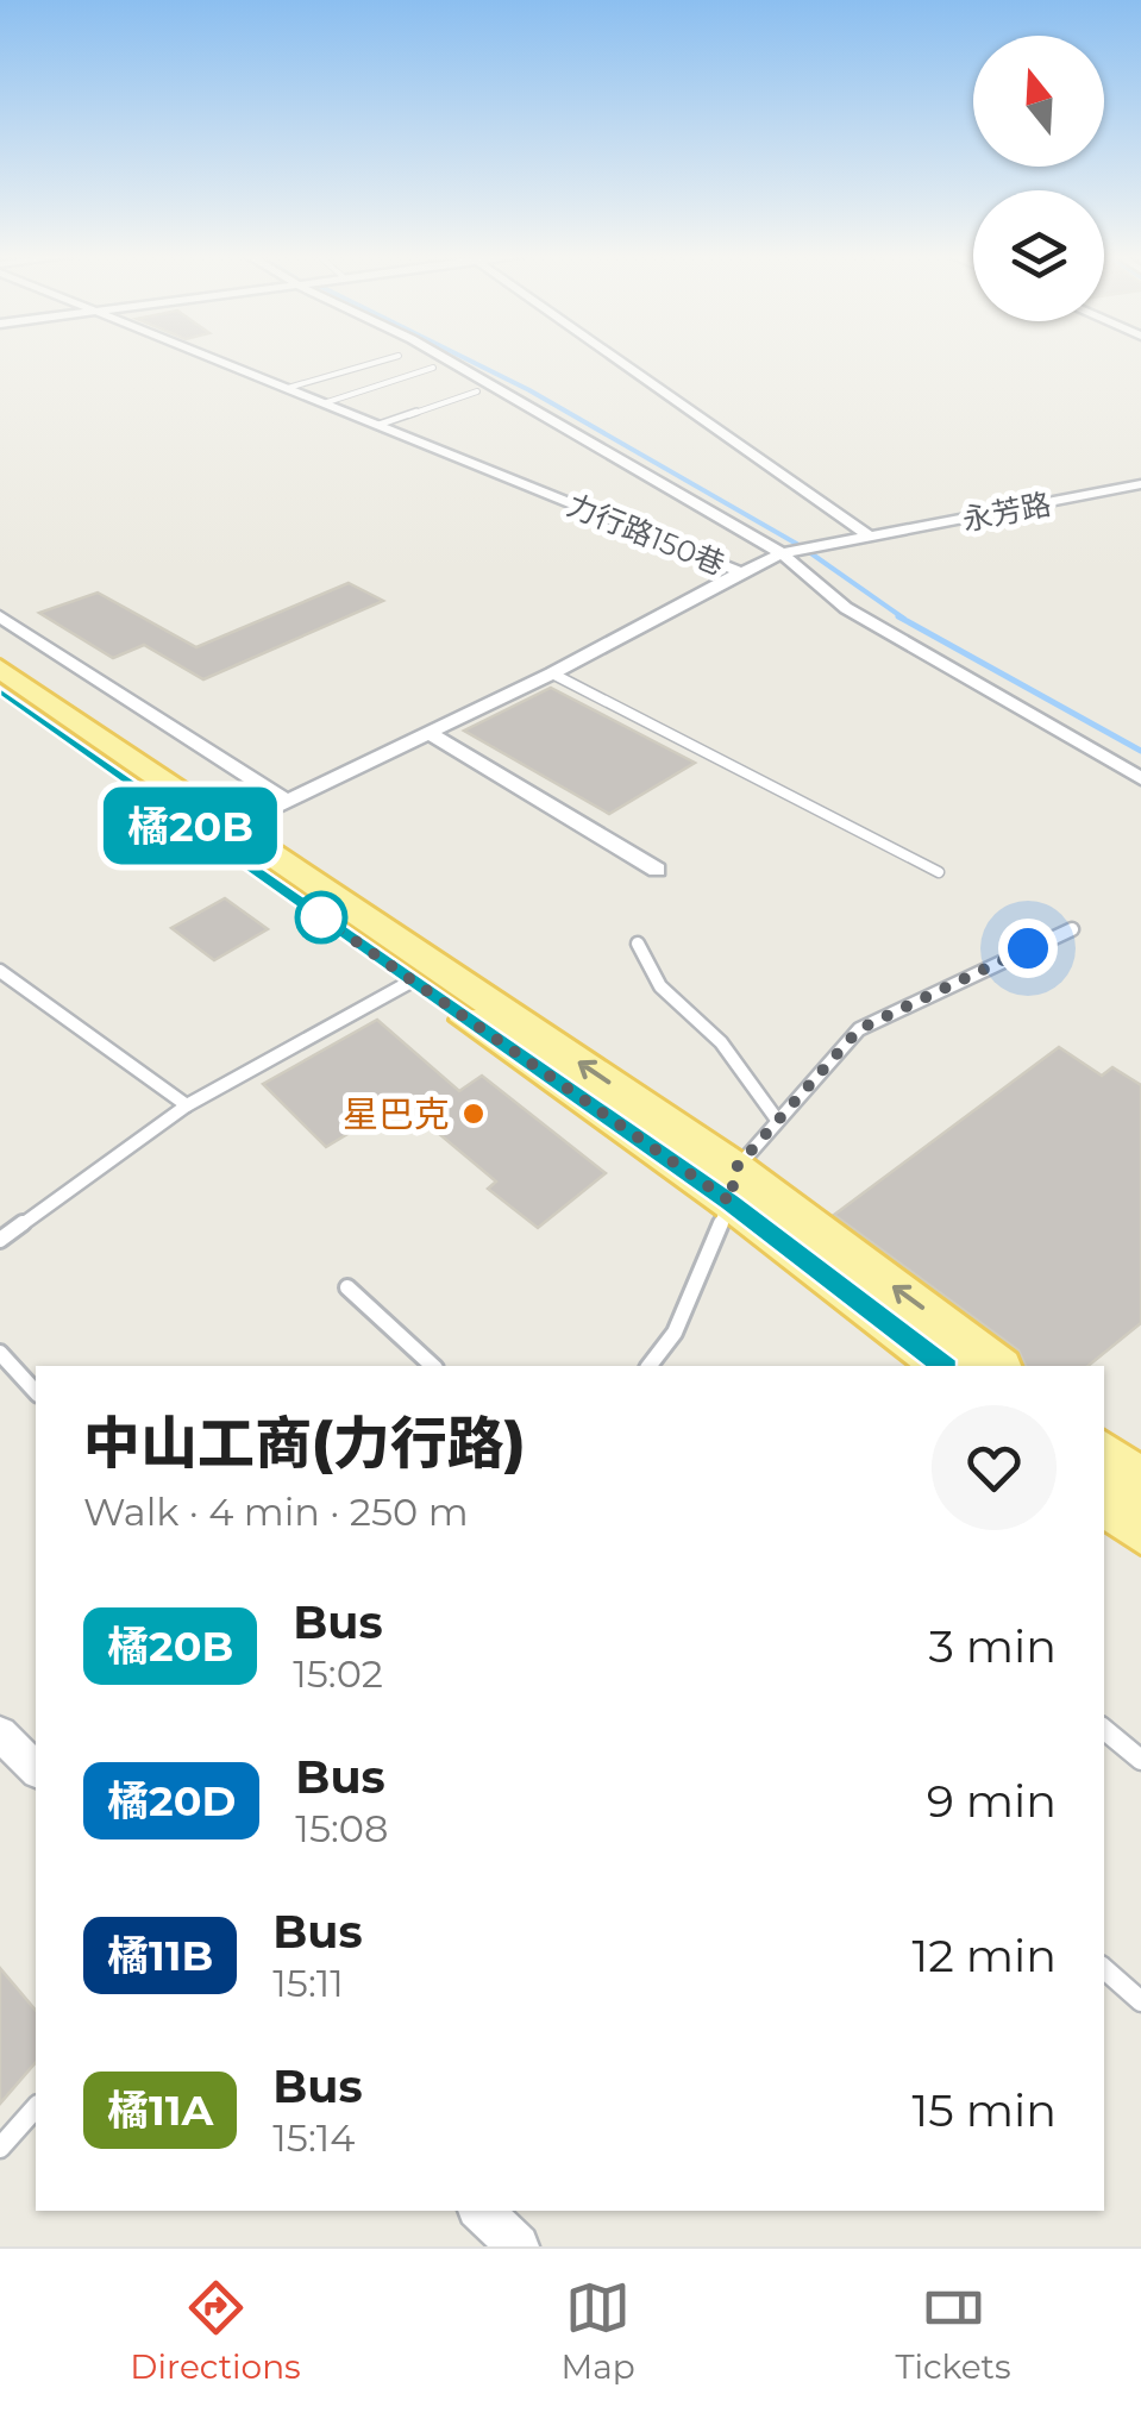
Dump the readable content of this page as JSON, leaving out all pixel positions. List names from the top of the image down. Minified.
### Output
{"streets":{"street":["永芳路","力行路150巷"]},"crossings":[["永芳路","力行路150巷"]],"places":["星巴克"],"lines":["bus line 橘20B"],"north":"top","page":{"on_map":"橘20B","heading":["中山工商(力行路)","Walk · 4 min · 250 m"],"list":[{"mark":"橘20B","name":"Bus","note":"15:02","value":"3 min"},{"mark":"橘20D","name":"Bus","note":"15:08","value":"9 min"},{"mark":"橘11B","name":"Bus","note":"15:11","value":"12 min"},{"mark":"橘11A","name":"Bus","note":"15:14","value":"15 min"}],"tabs":["Directions","Map","Tickets"]}}
